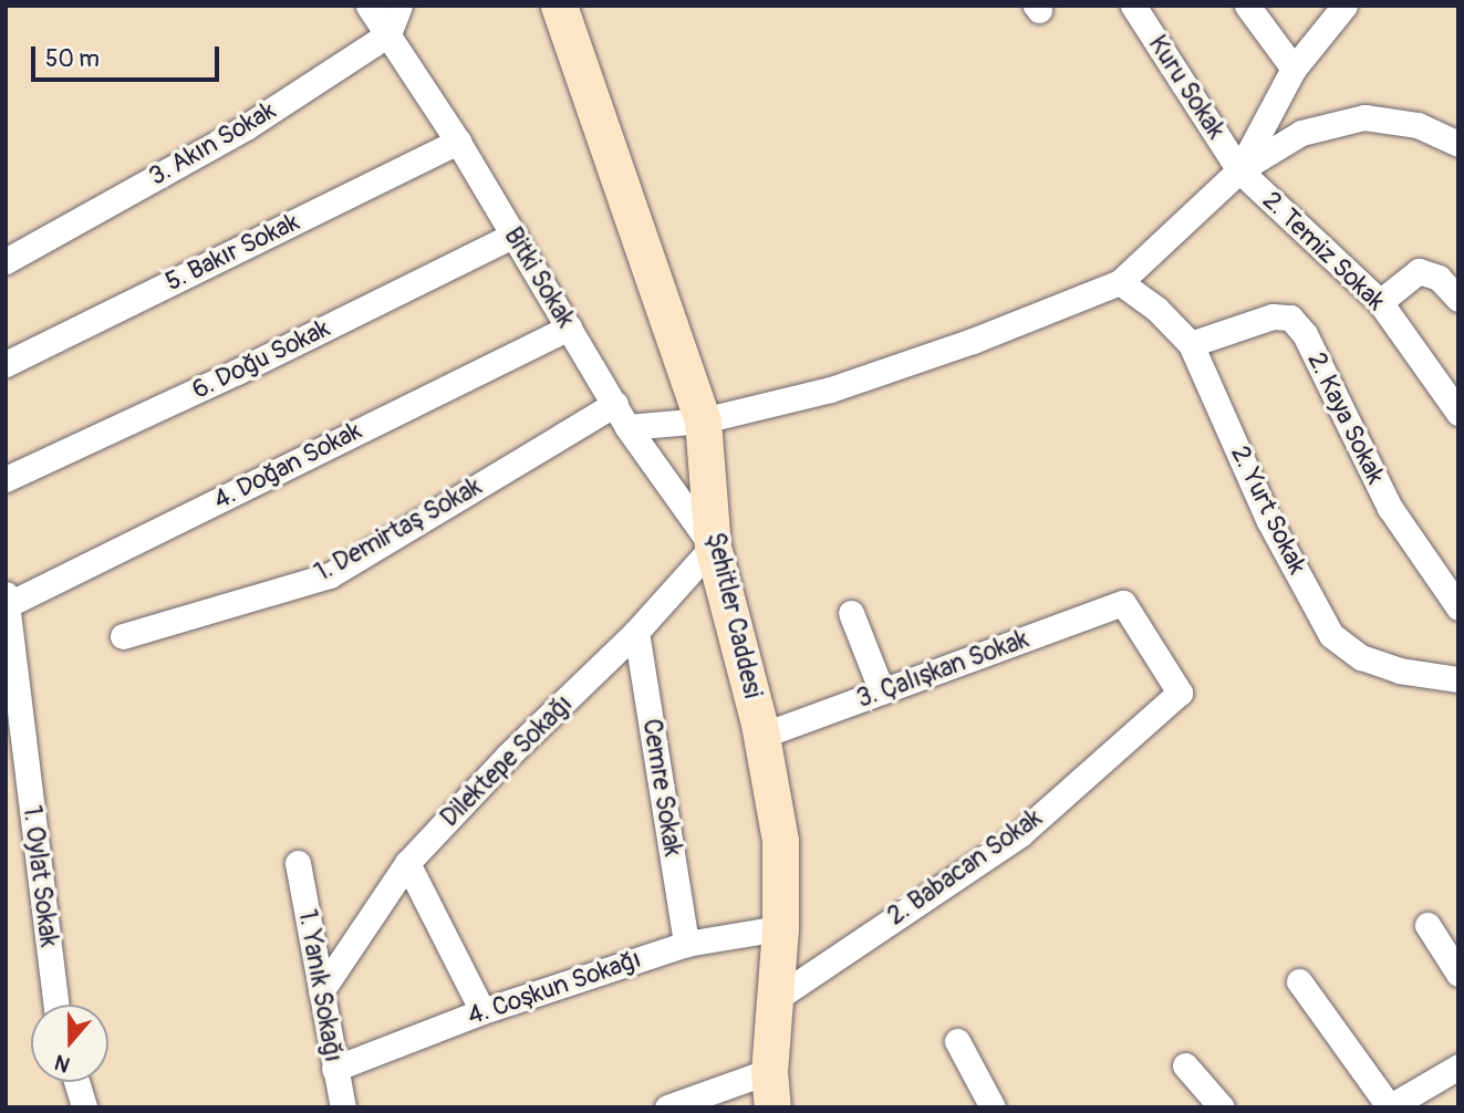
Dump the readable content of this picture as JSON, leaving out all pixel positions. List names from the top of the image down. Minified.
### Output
{"streets":{"street":["Kuru Sokak","3. Akın Sokak","2. Temiz Sokak","5. Bakır Sokak","Bitki Sokak","6. Doğu Sokak","2. Kaya Sokak","4. Doğan Sokak","2. Yurt Sokak","1. Demirtaş Sokak","Şehitler Caddesi","3. Çalışkan Sokak","Dilektepe Sokağı","Cemre Sokak","2. Babacan Sokak","1. Oylat Sokak","1. Yanık Sokağı","4. Coşkun Sokağı"]},"crossings":[["Kuru Sokak","2. Temiz Sokak"],["3. Akın Sokak","Bitki Sokak"],["5. Bakır Sokak","Bitki Sokak"],["Bitki Sokak","6. Doğu Sokak"],["Bitki Sokak","4. Doğan Sokak"],["Bitki Sokak","1. Demirtaş Sokak"],["Bitki Sokak","Şehitler Caddesi"],["Bitki Sokak","Dilektepe Sokağı"],["2. Kaya Sokak","2. Yurt Sokak"],["4. Doğan Sokak","1. Oylat Sokak"],["Şehitler Caddesi","3. Çalışkan Sokak"],["Şehitler Caddesi","Dilektepe Sokağı"],["Şehitler Caddesi","2. Babacan Sokak"],["Şehitler Caddesi","4. Coşkun Sokağı"],["3. Çalışkan Sokak","2. Babacan Sokak"],["Dilektepe Sokağı","Cemre Sokak"],["Dilektepe Sokağı","1. Yanık Sokağı"],["Cemre Sokak","4. Coşkun Sokağı"],["1. Yanık Sokağı","4. Coşkun Sokağı"]],"scale_bar":"50 m","north":"bottom"}
